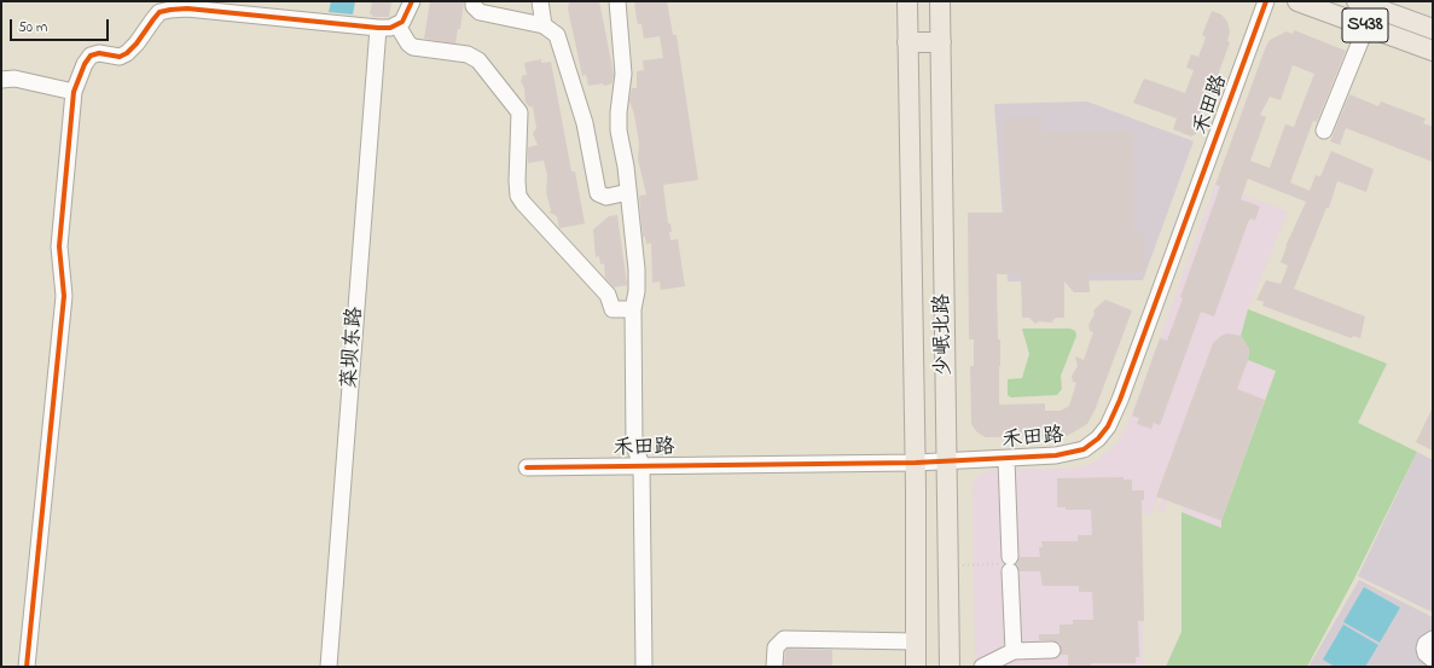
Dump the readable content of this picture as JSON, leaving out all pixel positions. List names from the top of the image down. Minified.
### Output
{"streets":{"main road":["S438","少岷北路"],"street":["禾田路","菜坝东路"]},"crossings":[["禾田路","少岷北路"]],"scale_bar":"50 m"}
